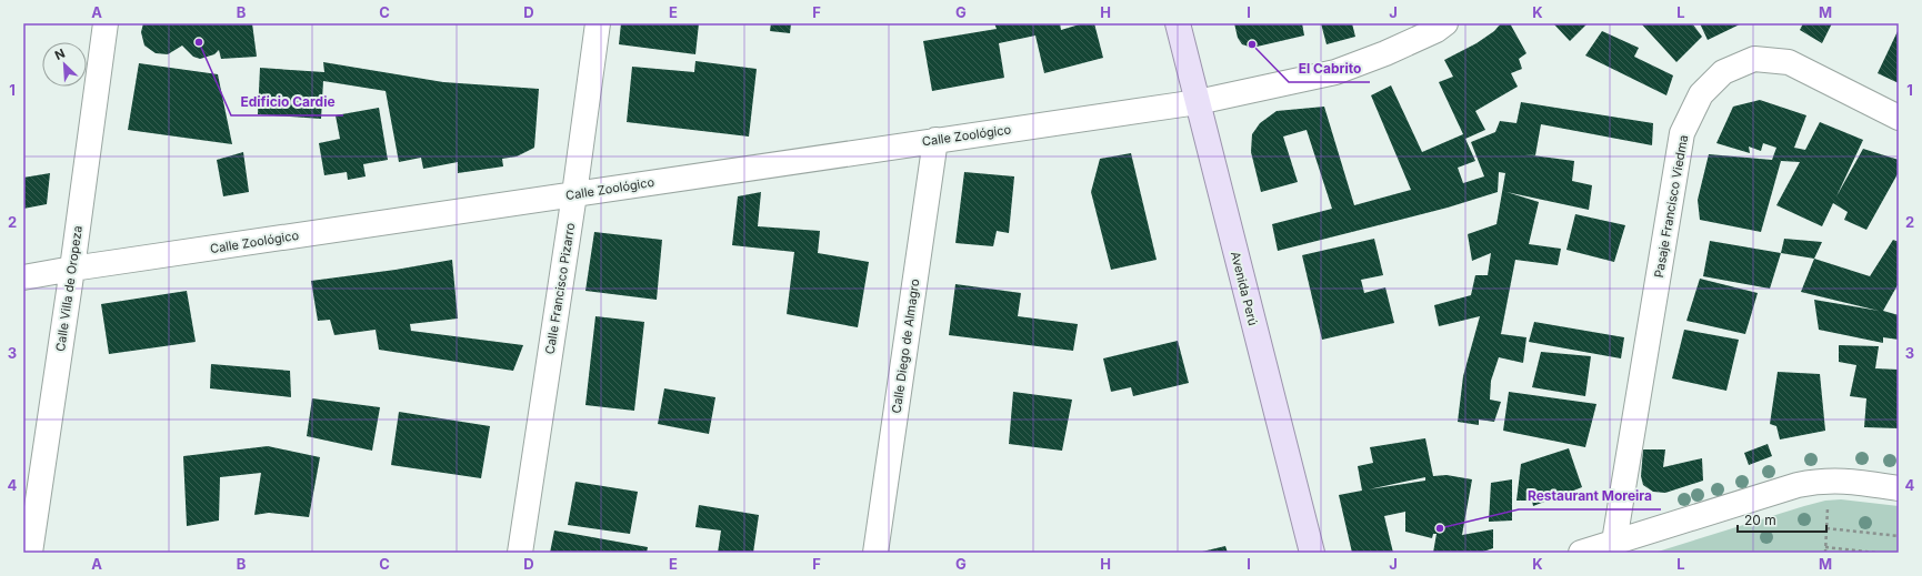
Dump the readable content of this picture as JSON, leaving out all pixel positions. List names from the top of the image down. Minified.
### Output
{"streets":{"main road":["Avenida Perú"],"street":["Calle Zoológico","Pasaje Francisco Viedma","Calle Villa de Oropeza","Calle Francisco Pizarro","Calle Diego de Almagro"]},"crossings":[["Calle Zoológico","Calle Villa de Oropeza"],["Calle Zoológico","Calle Francisco Pizarro"],["Calle Zoológico","Avenida Perú"],["Calle Zoológico","Calle Diego de Almagro"]],"places":["Edificio Cardie","El Cabrito","Restaurant Moreira"],"scale_bar":"20 m","north":"top left","grid":{"columns":["A","B","C","D","E","F","G","H","I","J","K","L","M"],"rows":["1","2","3","4"]}}
